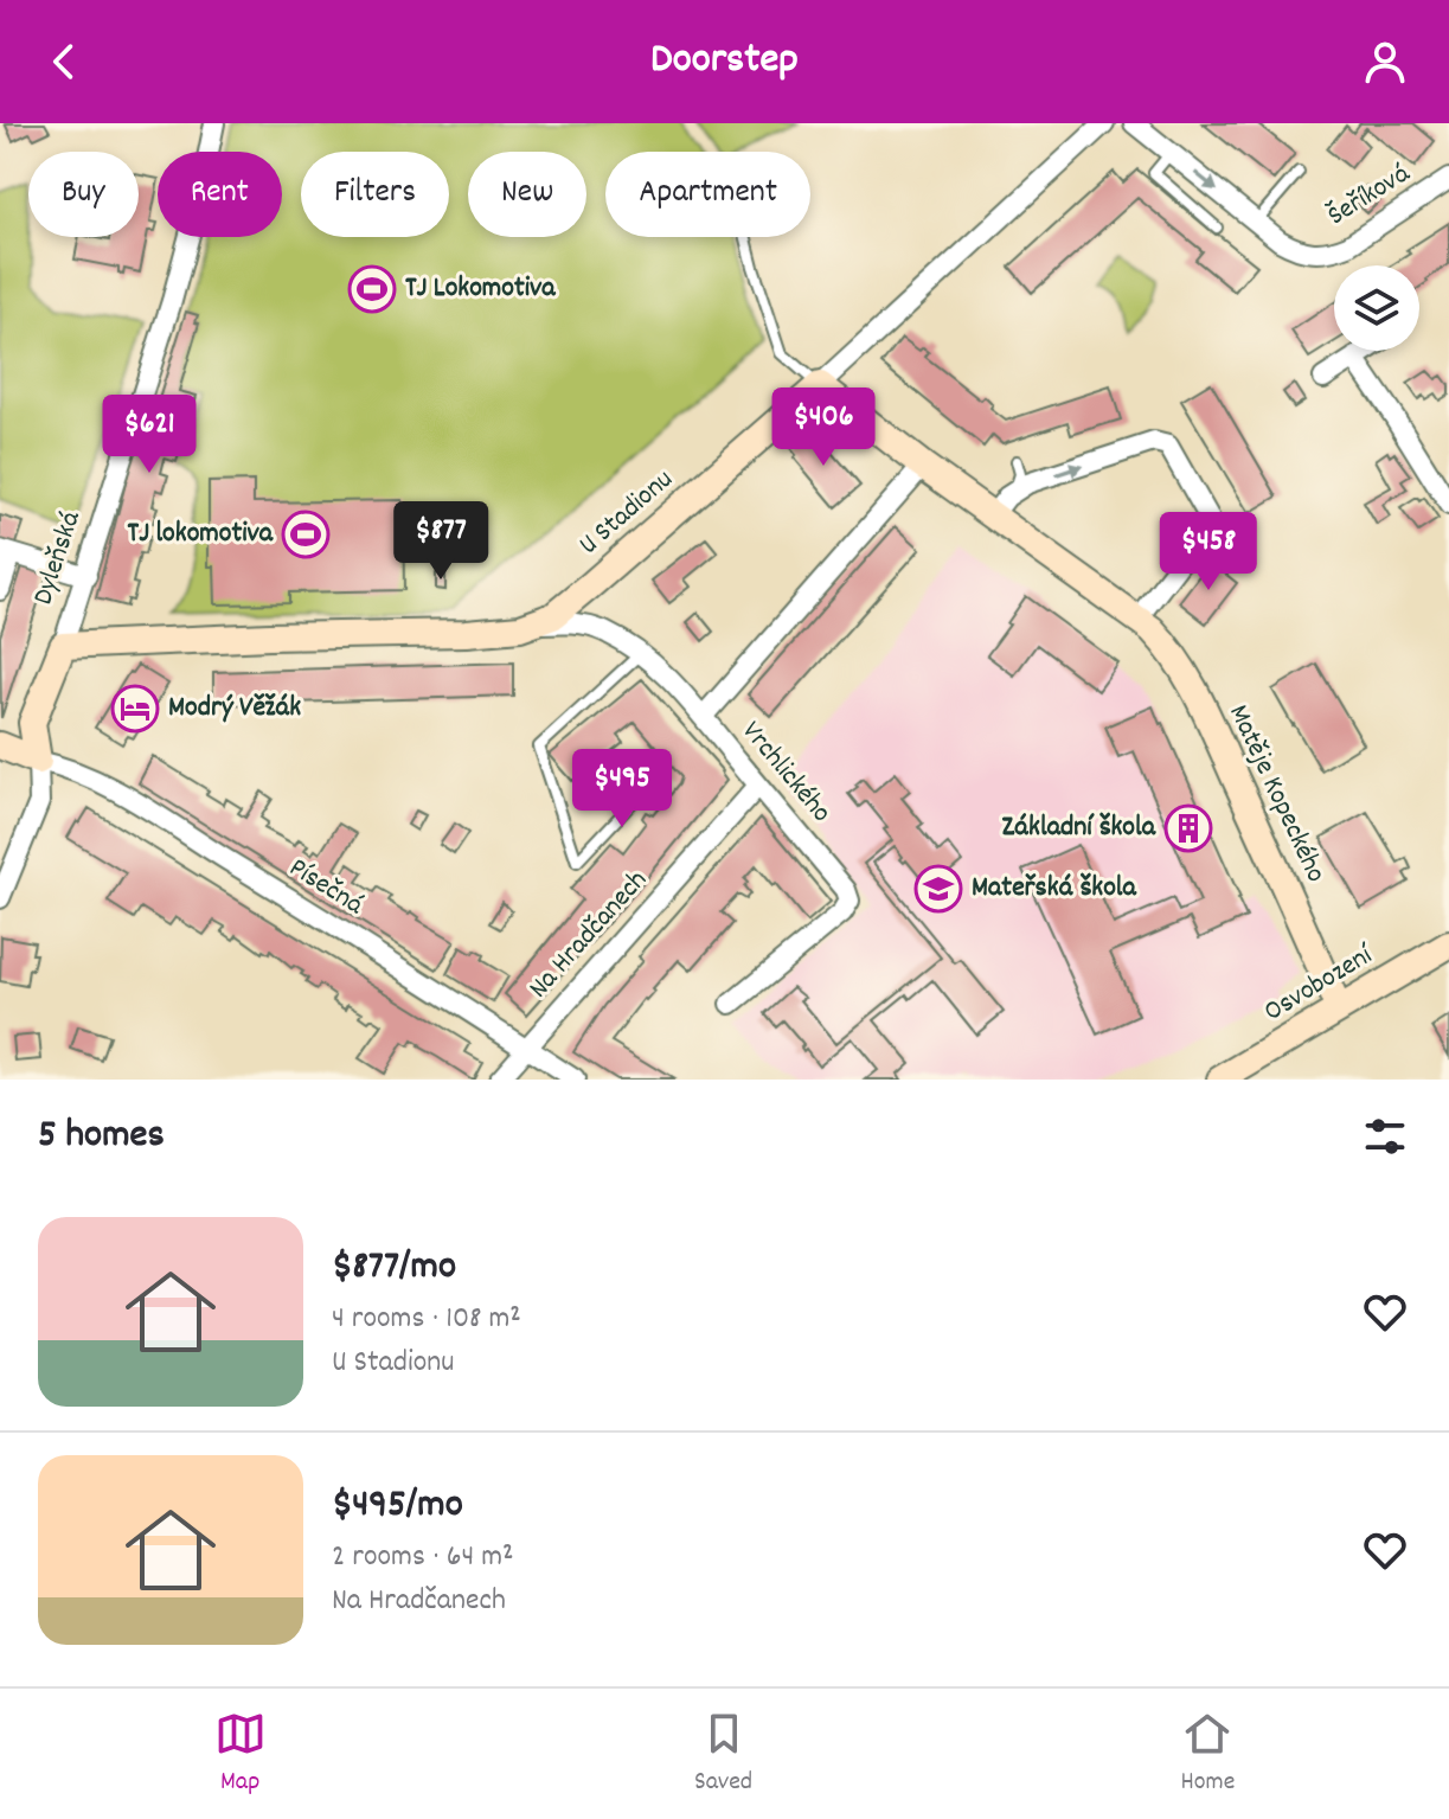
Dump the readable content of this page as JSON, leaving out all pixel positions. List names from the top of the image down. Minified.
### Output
{"streets":{"street":["Šeříková","U Stadionu","Dyleňská","Vrchlického","Matěje Kopeckého","Písečná","Na Hradčanech","Osvobození"]},"crossings":[["U Stadionu","Dyleňská"],["U Stadionu","Vrchlického"],["U Stadionu","Matěje Kopeckého"],["Dyleňská","Písečná"],["Vrchlického","Na Hradčanech"],["Matěje Kopeckého","Osvobození"],["Písečná","Na Hradčanech"]],"places":{"sports":["TJ Lokomotiva","TJ lokomotiva"],"hotel":["Modrý Věžák"],"building":["Základní škola"],"school or university":["Mateřská škola"]},"page":{"header":"Doorstep","chip":["Buy","Rent","Filters","New","Apartment"],"price":["$406","$621","$877","$458","$495"],"heading":"5 homes","list":[{"name":"$877/mo","note":"4 rooms · 108 m² · U Stadionu"},{"name":"$495/mo","note":"2 rooms · 64 m² · Na Hradčanech"}],"tabs":["Map","Saved","Home"]}}
